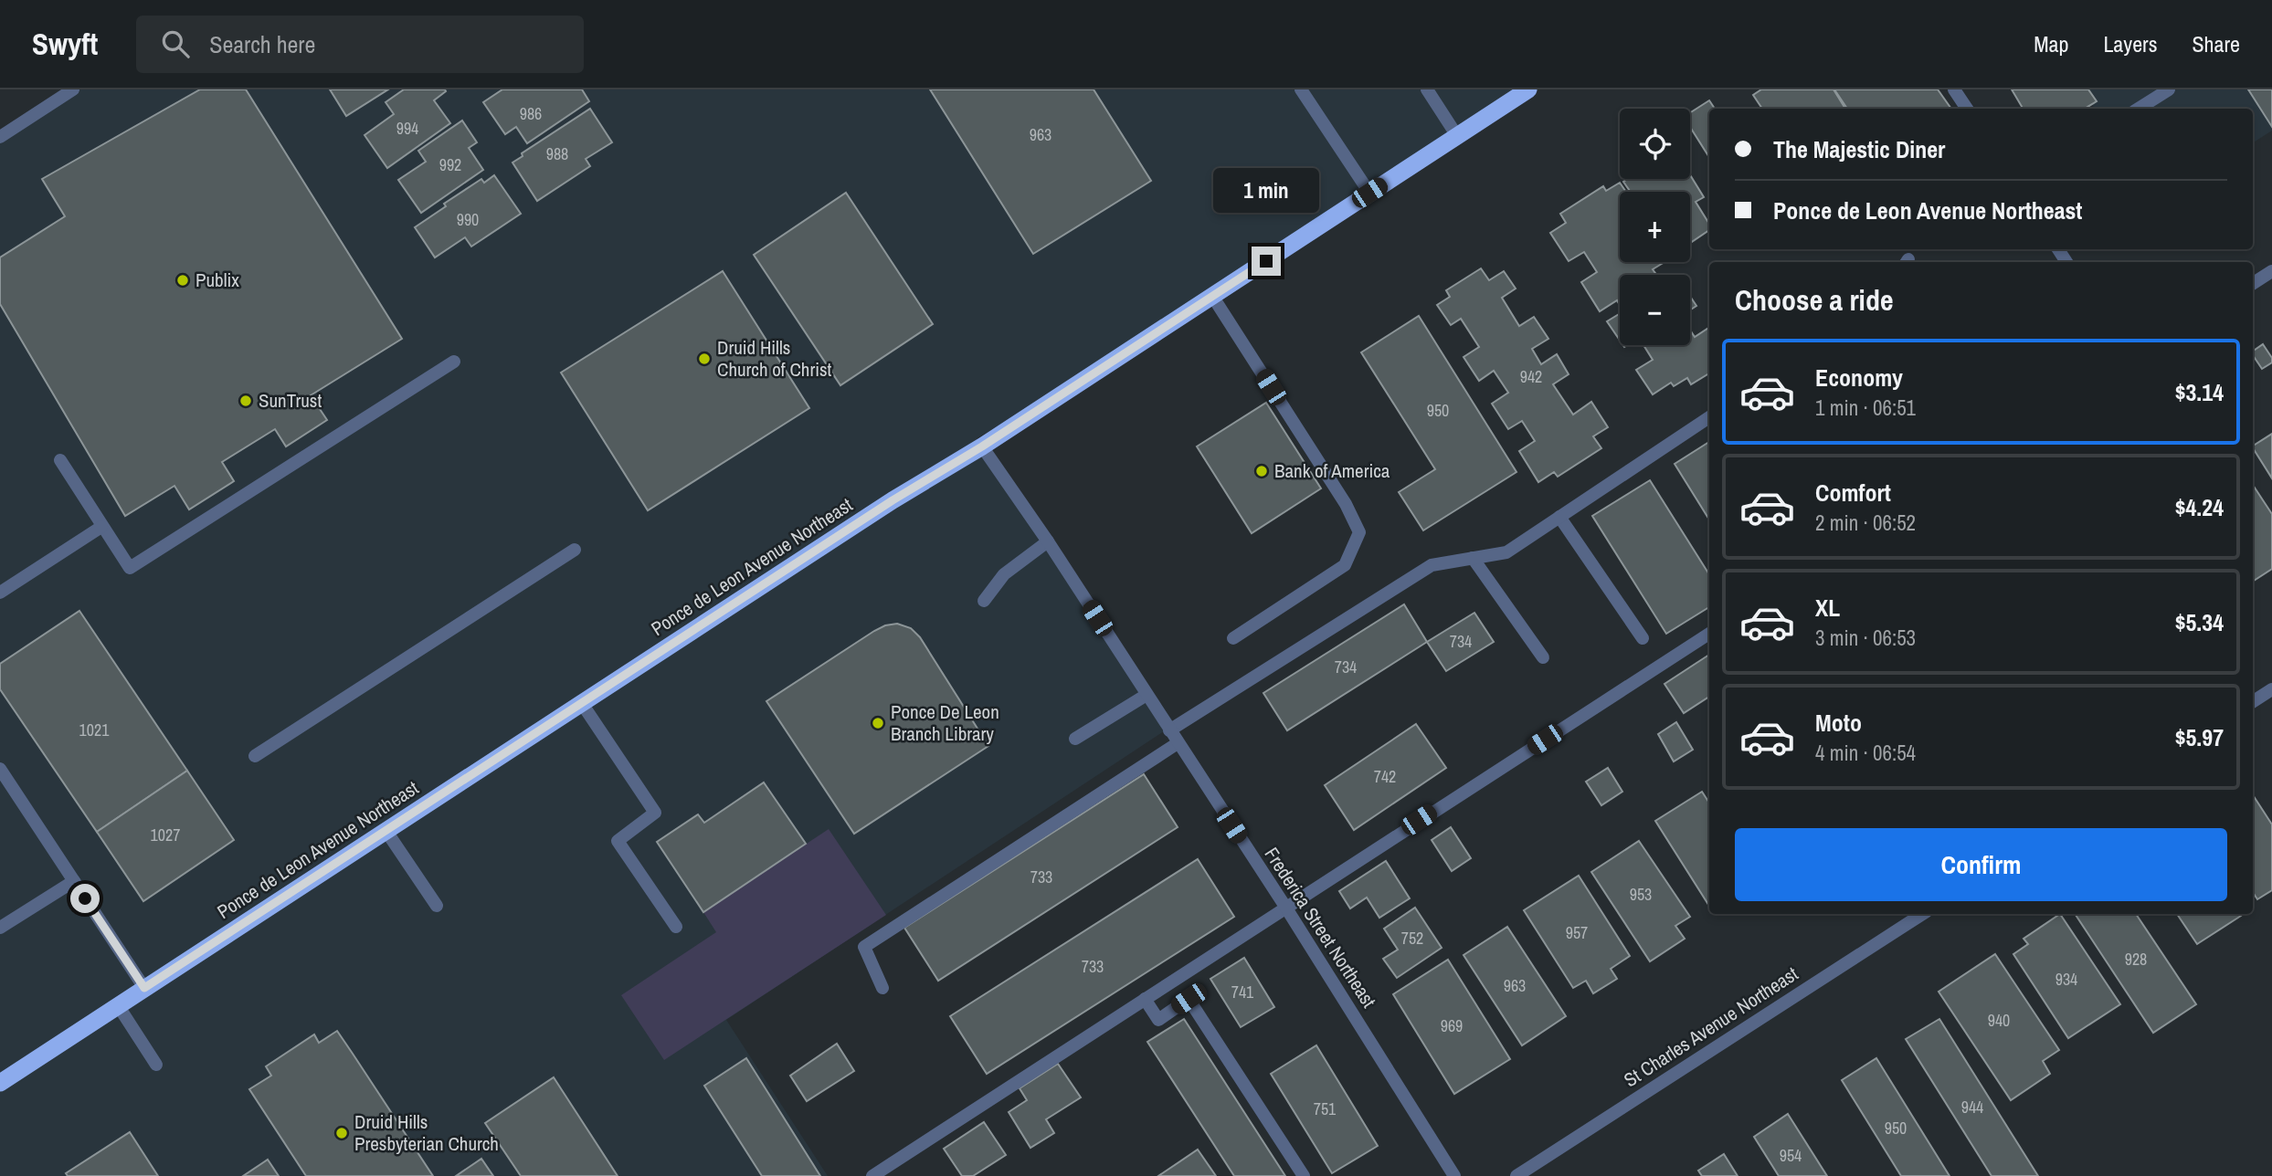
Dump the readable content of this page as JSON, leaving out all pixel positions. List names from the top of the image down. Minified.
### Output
{"streets":{"highway":["Ponce de Leon Avenue Northeast"],"street":["Frederica Street Northeast","St Charles Avenue Northeast"]},"crossings":[["Ponce de Leon Avenue Northeast","Frederica Street Northeast"]],"places":["Publix","Druid Hills Church of Christ","SunTrust","Bank of America","Ponce De Leon Branch Library","Druid Hills Presbyterian Church"],"house_numbers":["986","994","963","988","992","990","942","950","734","734","1021","742","1027","733","953","957","752","928","733","934","963","741","940","969","944","751","950","954"],"page":{"header":"Swyft","search":"Search here","nav":["Map","Layers","Share"],"map_buttons":["+","−"],"banner":["The Majestic Diner","Ponce de Leon Avenue Northeast"],"bubble":"1 min","heading":"Choose a ride","list":[{"name":"Economy","note":"1 min · 06:51","value":"$3.14"},{"name":"Comfort","note":"2 min · 06:52","value":"$4.24"},{"name":"XL","note":"3 min · 06:53","value":"$5.34"},{"name":"Moto","note":"4 min · 06:54","value":"$5.97"}],"buttons":"Confirm"}}
